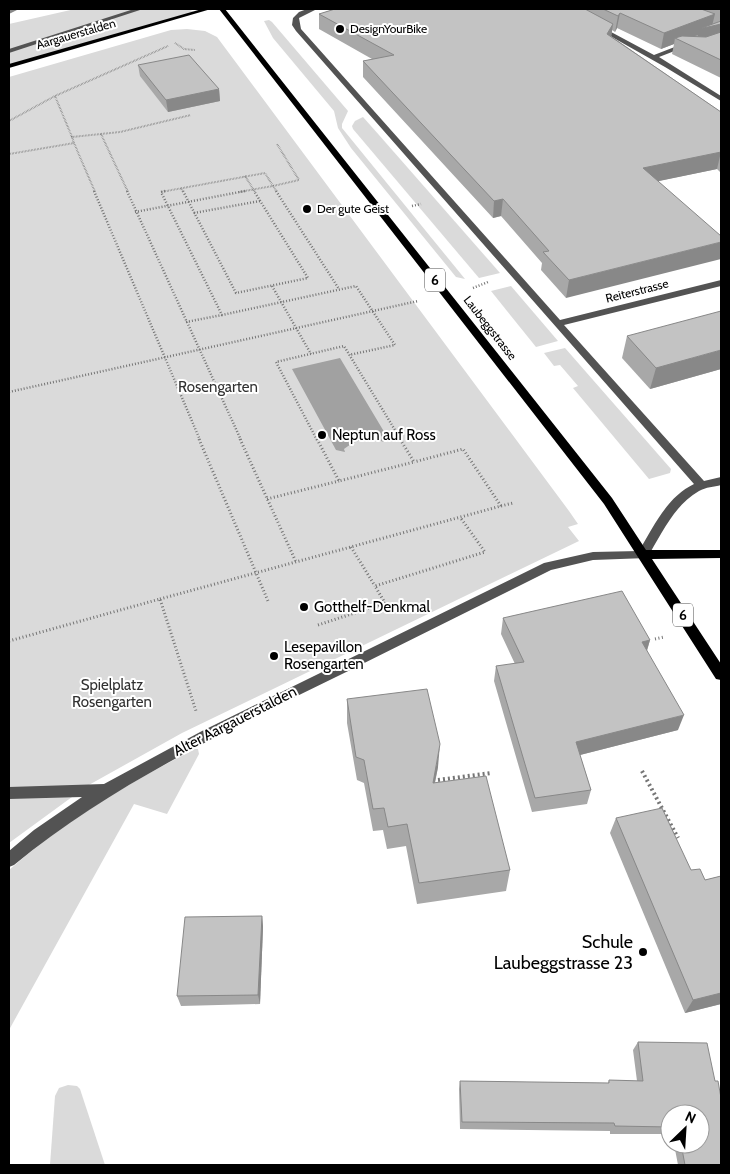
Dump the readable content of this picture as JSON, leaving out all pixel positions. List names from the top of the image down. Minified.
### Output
{"streets":{"main road":["Aargauerstalden","6","Laubeggstrasse"],"street":["Reiterstrasse","Alter Aargauerstalden"]},"crossings":[["Laubeggstrasse","Alter Aargauerstalden"]],"parks":["Rosengarten","Spielplatz Rosengarten"],"places":["DesignYourBike","Der gute Geist","Neptun auf Ross","Gotthelf-Denkmal","Lesepavillon Rosengarten","Schule Laubeggstrasse 23"],"north":"top right"}
